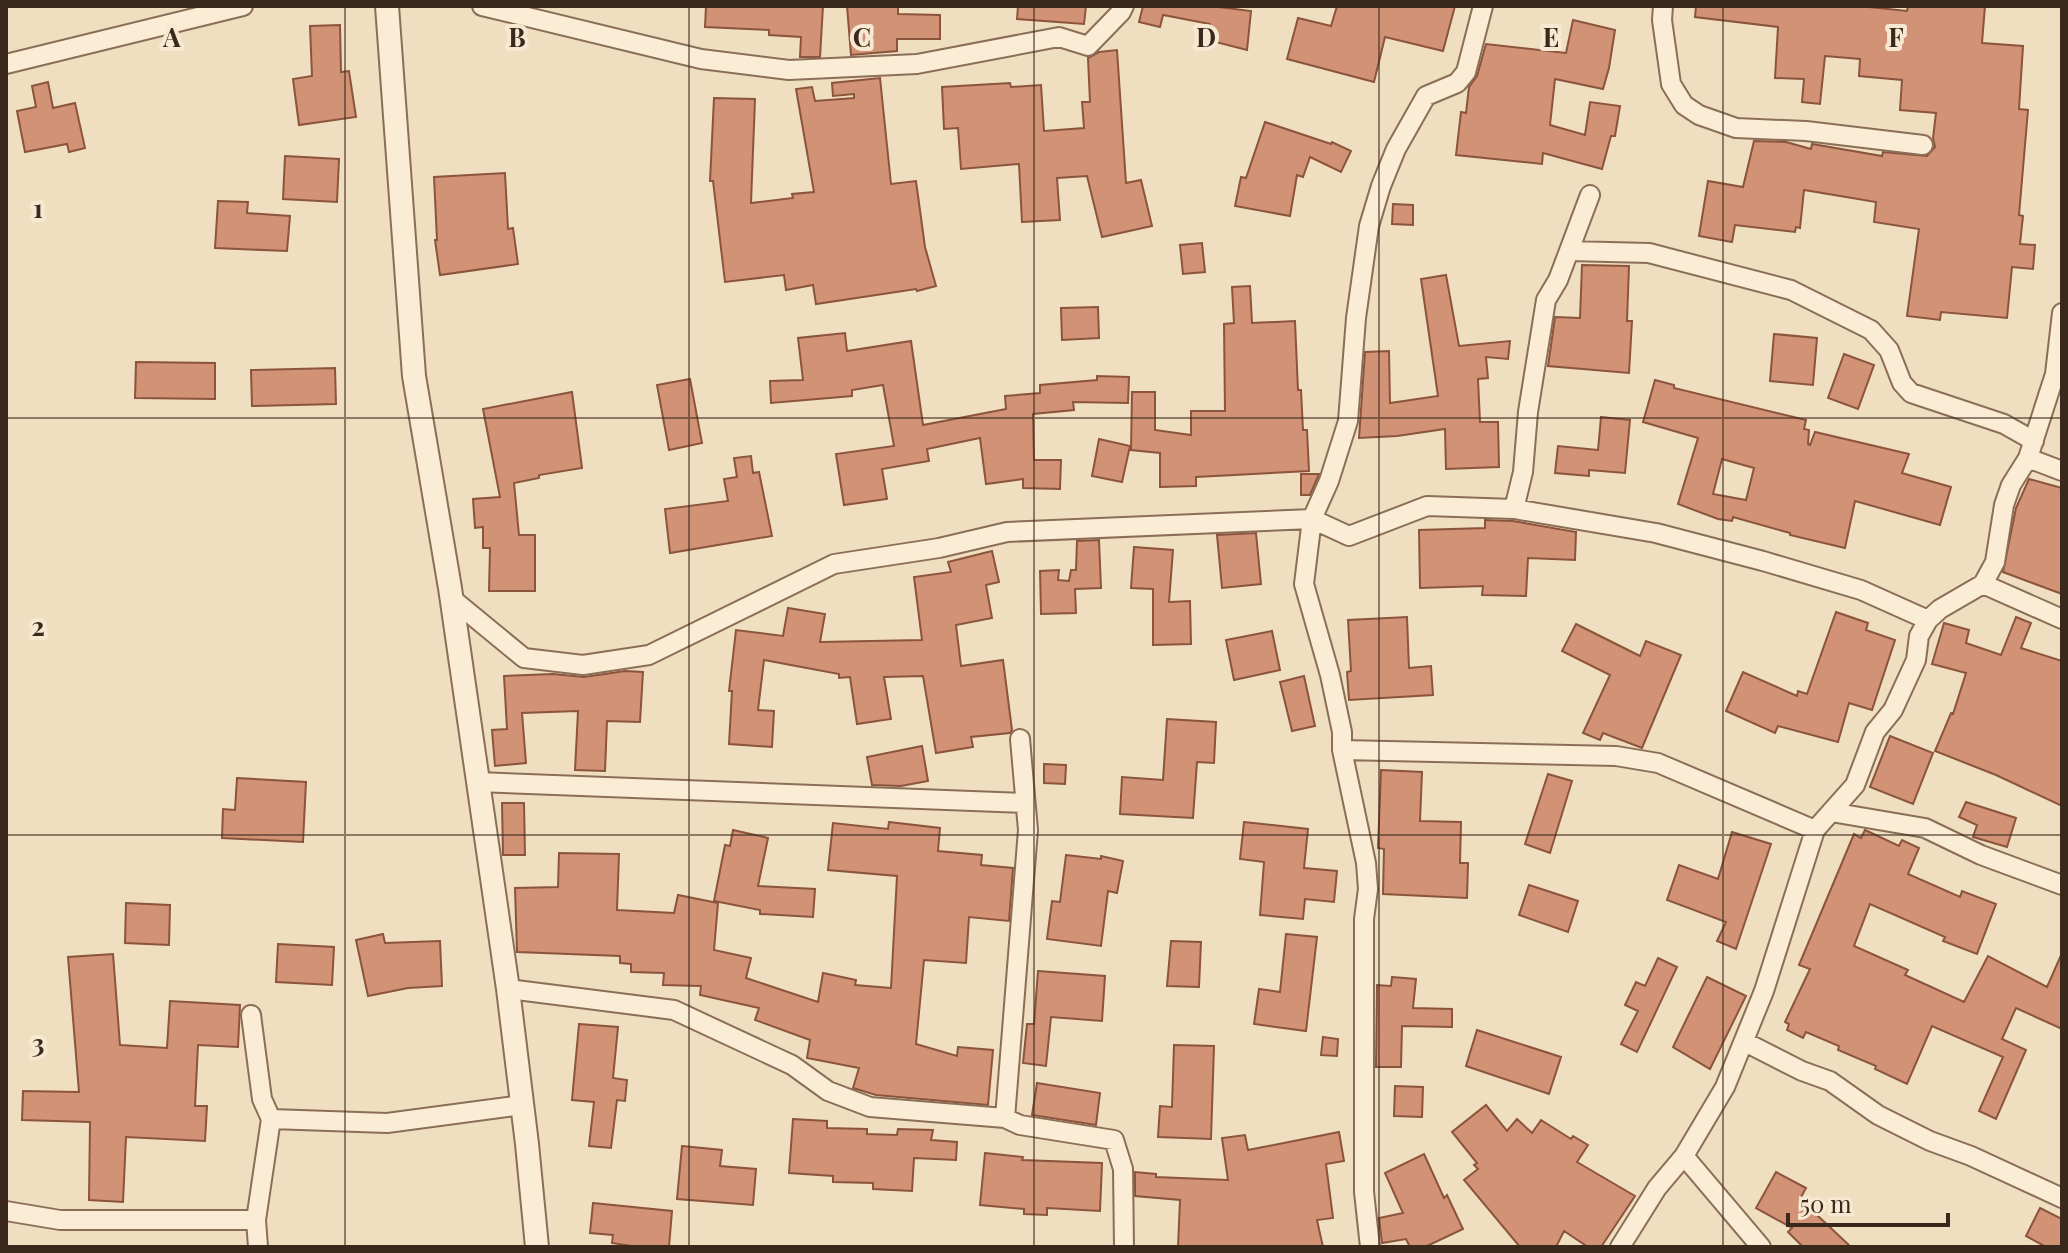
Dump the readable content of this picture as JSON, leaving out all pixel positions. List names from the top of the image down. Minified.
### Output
{"scale_bar":"50 m","grid":{"columns":["A","B","C","D","E","F"],"rows":["1","2","3"]}}
